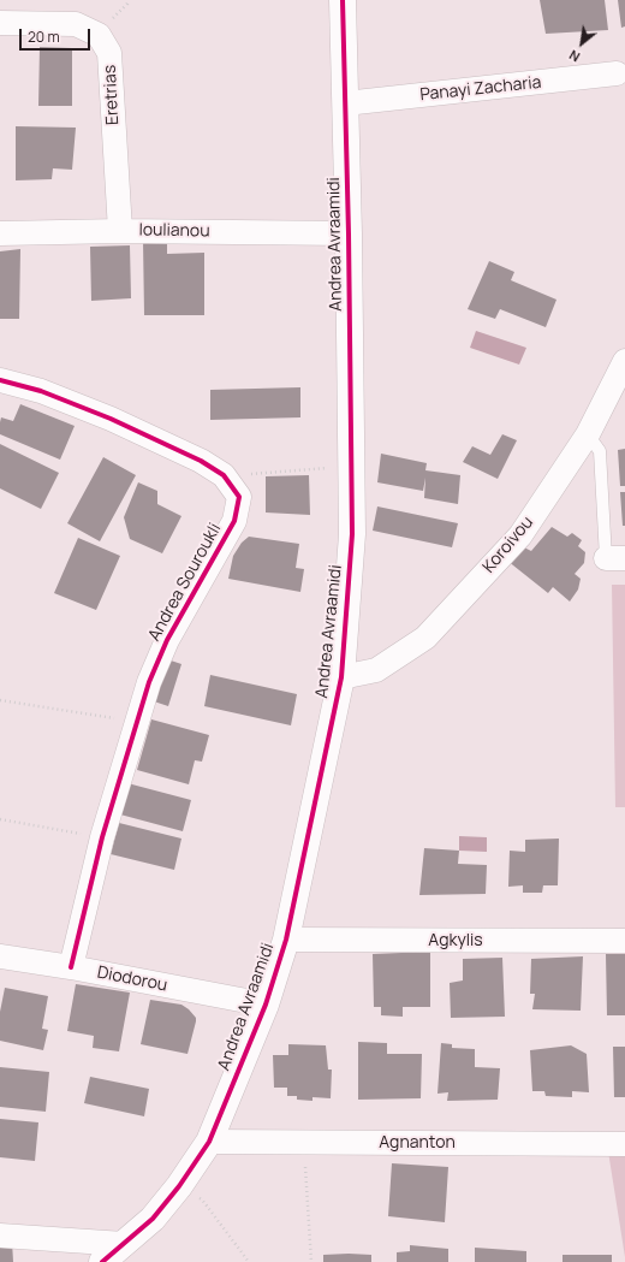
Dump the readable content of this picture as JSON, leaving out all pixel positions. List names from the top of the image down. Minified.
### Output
{"streets":{"street":["Panayi Zacharia","Eretrias","Ioulianou","Andrea Avraamidi","Koroivou","Andrea Souroukli","Agkylis","Diodorou","Agnanton"]},"crossings":[["Panayi Zacharia","Andrea Avraamidi"],["Eretrias","Ioulianou"],["Ioulianou","Andrea Avraamidi"],["Andrea Avraamidi","Koroivou"],["Andrea Avraamidi","Agkylis"],["Andrea Avraamidi","Diodorou"],["Andrea Avraamidi","Agnanton"],["Andrea Souroukli","Diodorou"]],"scale_bar":"20 m","north":"bottom left"}
